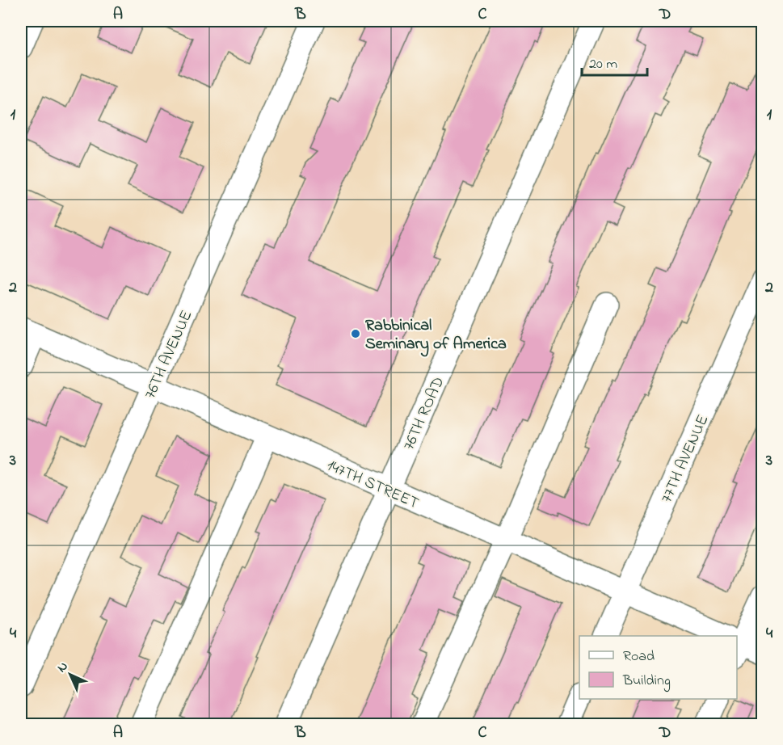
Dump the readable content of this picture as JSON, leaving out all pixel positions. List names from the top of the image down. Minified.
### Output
{"streets":{"street":["76TH AVENUE","76TH ROAD","77TH AVENUE","147TH STREET"]},"crossings":[["76TH AVENUE","147TH STREET"],["76TH ROAD","147TH STREET"],["77TH AVENUE","147TH STREET"]],"places":["Rabbinical Seminary of America"],"legend":["Road","Building"],"scale_bar":"20 m","north":"top left","grid":{"columns":["A","B","C","D"],"rows":["1","2","3","4"]}}
